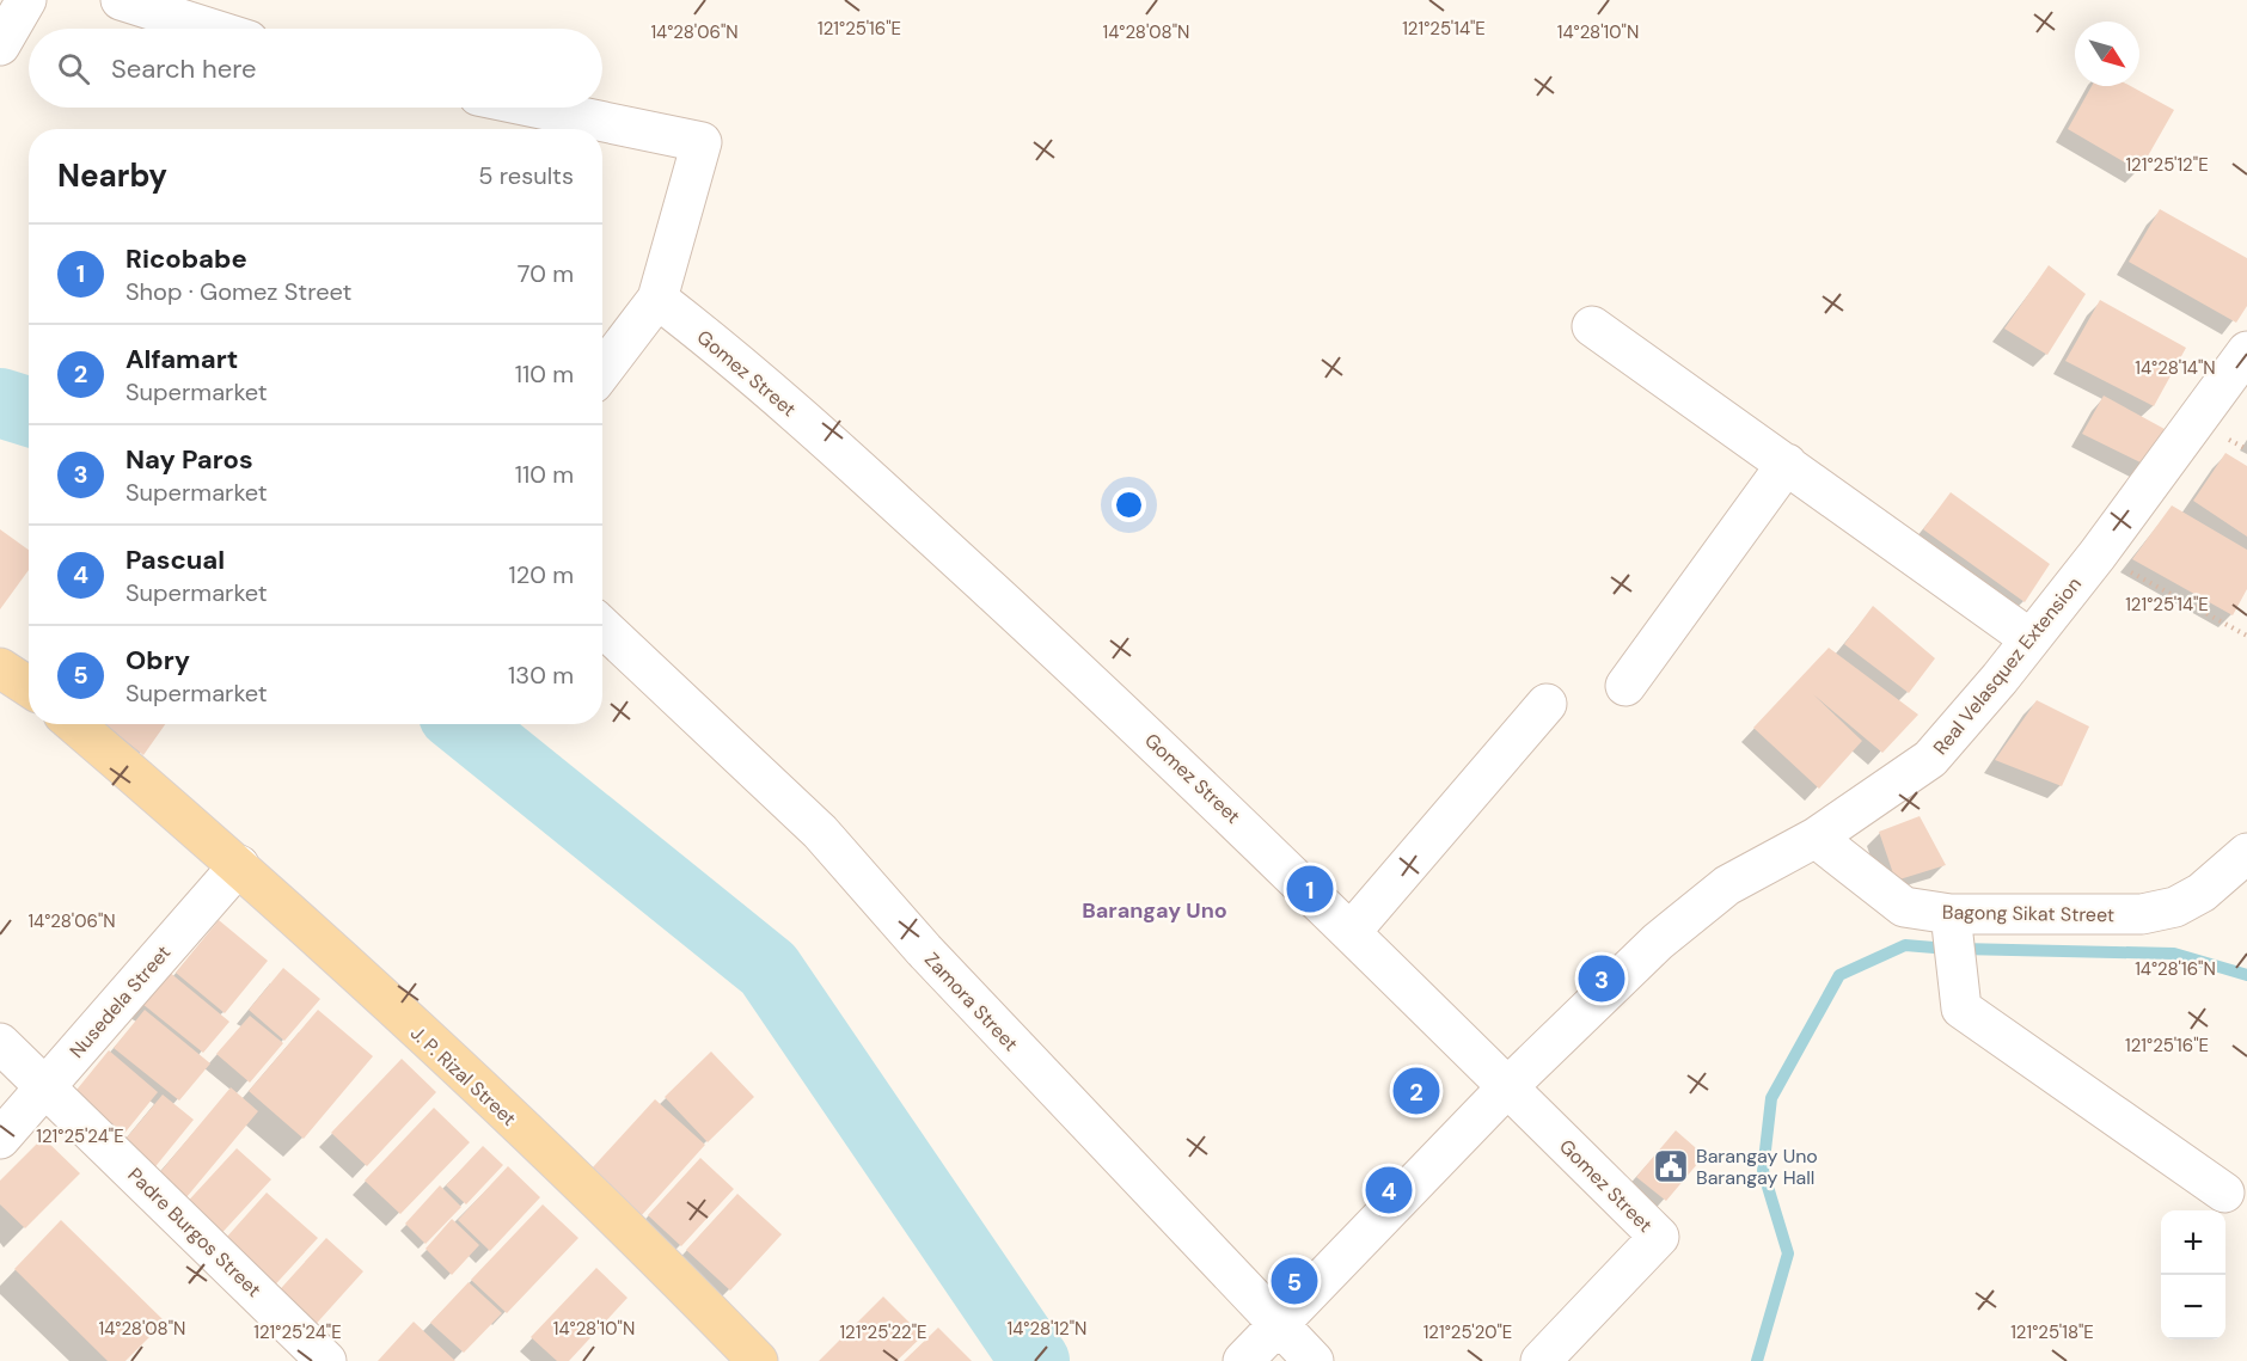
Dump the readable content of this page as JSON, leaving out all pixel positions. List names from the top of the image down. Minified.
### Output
{"streets":{"main road":["J. P. Rizal Street"],"street":["Gomez Street","Real Velasquez Extension","Bagong Sikat Street","Nusedela Street","Zamora Street","Padre Burgos Street"]},"crossings":[["Gomez Street","Real Velasquez Extension"],["Real Velasquez Extension","Bagong Sikat Street"],["Real Velasquez Extension","Zamora Street"],["Nusedela Street","J. P. Rizal Street"],["Nusedela Street","Padre Burgos Street"]],"districts":["Barangay Uno"],"places":{"public building":["Barangay Uno Barangay Hall"]},"north":"bottom right","page":{"search":"Search here","heading":["Nearby","5 results"],"list":[{"mark":"1","name":"Ricobabe","note":"Shop · Gomez Street","value":"70 m"},{"mark":"2","name":"Alfamart","note":"Supermarket","value":"110 m"},{"mark":"3","name":"Nay Paros","note":"Supermarket","value":"110 m"},{"mark":"4","name":"Pascual","note":"Supermarket","value":"120 m"},{"mark":"5","name":"Obry","note":"Supermarket","value":"130 m"}],"pins":["1","3","2","4","5"],"map_buttons":["+","−"]},"coordinates":["121°25'16\"E","121°25'14\"E","14°28'06\"N","14°28'08\"N","14°28'10\"N","121°25'12\"E","14°28'14\"N","14°28'16\"N","121°25'24\"E","14°28'12\"N","121°25'22\"E","121°25'20\"E","121°25'18\"E"]}
